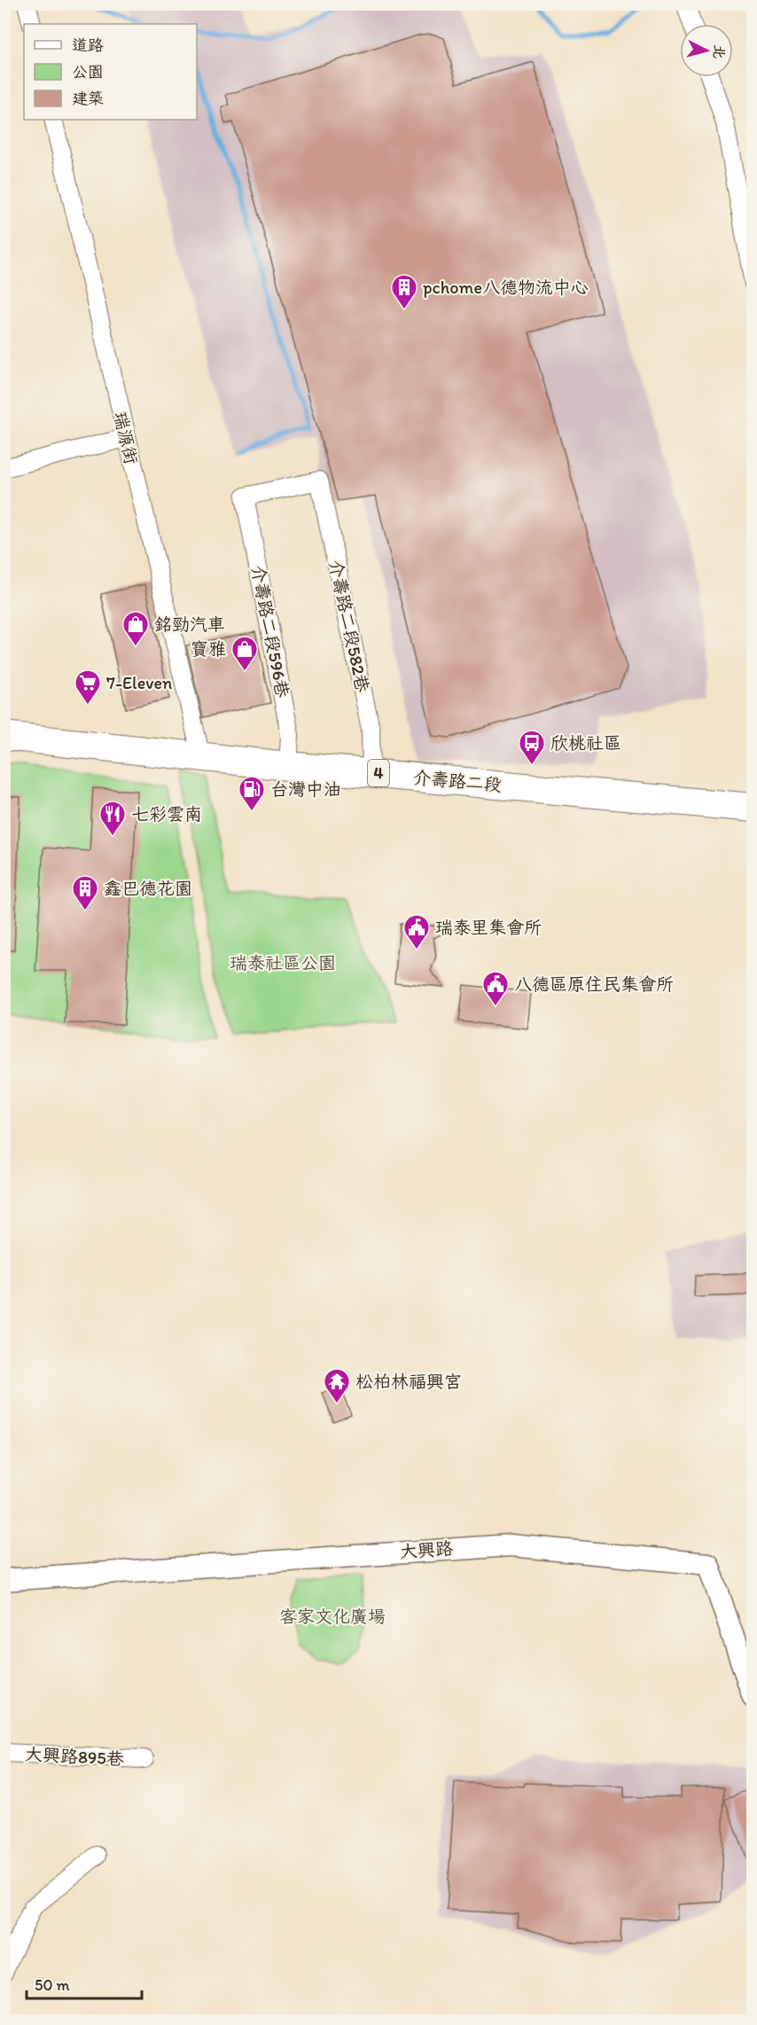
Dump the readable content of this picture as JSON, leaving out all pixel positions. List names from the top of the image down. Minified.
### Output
{"streets":{"main road":["4","介壽路二段"],"street":["瑞源街","介壽路二段582巷","介壽路二段596巷","大興路","大興路895巷"]},"crossings":[["瑞源街","介壽路二段"],["介壽路二段582巷","介壽路二段596巷"],["介壽路二段582巷","介壽路二段"],["介壽路二段596巷","介壽路二段"]],"parks":["瑞泰社區公園","客家文化廣場"],"places":{"building":["pchome八德物流中心","鑫巴德花園"],"shop":["銘勁汽車","寶雅"],"supermarket":["7-Eleven"],"bus stop":["欣桃社區"],"fuel station":["台灣中油"],"restaurant":["七彩雲南"],"public building":["瑞泰里集會所","八德區原住民集會所"],"temple":["松柏林福興宮"]},"legend":["道路","公園","建築"],"scale_bar":"50 m","north":"right"}
